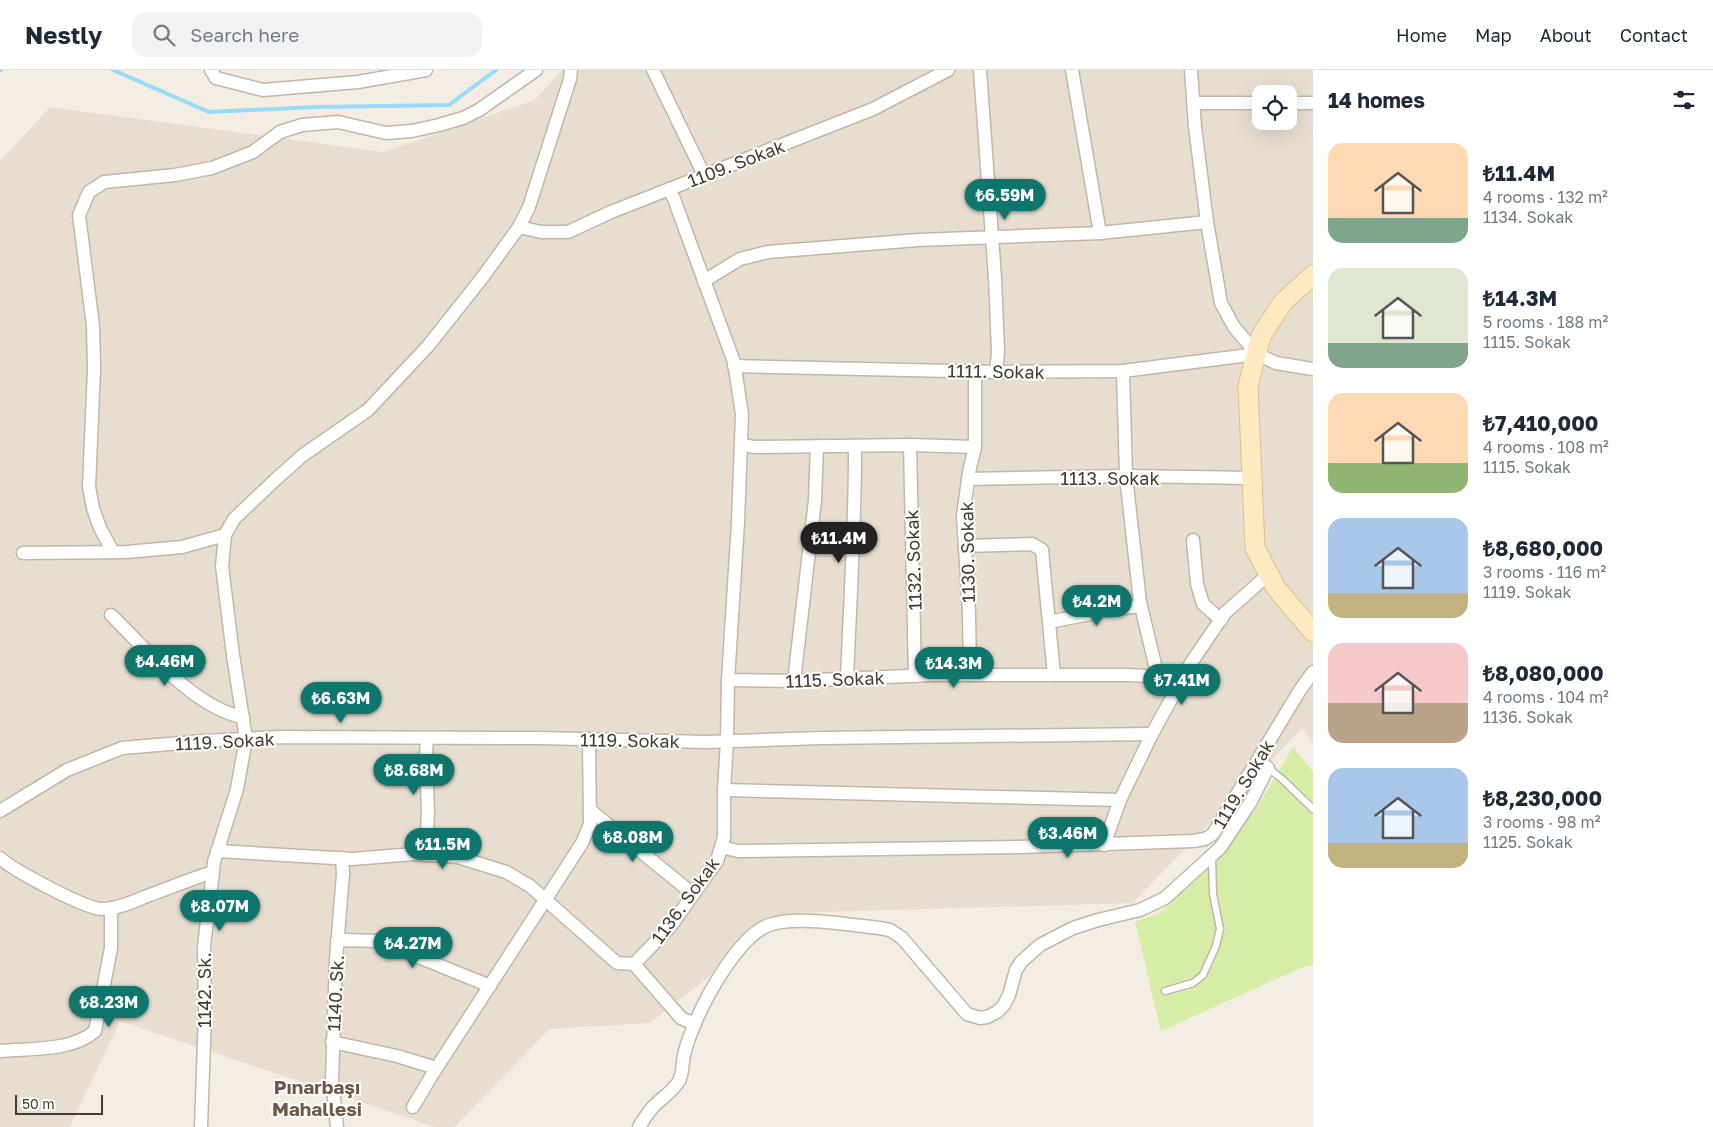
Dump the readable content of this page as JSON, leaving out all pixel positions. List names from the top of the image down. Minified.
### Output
{"streets":{"street":["1109. Sokak","1111. Sokak","1113. Sokak","1130. Sokak","1132. Sokak","1115. Sokak","1119. Sokak","1136. Sokak","1142. Sk.","1140. Sk."]},"crossings":[["1109. Sokak","1136. Sokak"],["1111. Sokak","1130. Sokak"],["1111. Sokak","1136. Sokak"],["1113. Sokak","1130. Sokak"],["1130. Sokak","1115. Sokak"],["1132. Sokak","1115. Sokak"],["1115. Sokak","1136. Sokak"],["1119. Sokak","1136. Sokak"],["1119. Sokak","1142. Sk."]],"districts":["Pınarbaşı Mahallesi"],"scale_bar":"50 m","page":{"header":"Nestly","search":"Search here","nav":["Home","Map","About","Contact"],"heading":"14 homes","list":[{"name":"₺11.4M","note":"4 rooms · 132 m² · 1134. Sokak"},{"name":"₺14.3M","note":"5 rooms · 188 m² · 1115. Sokak"},{"name":"₺7,410,000","note":"4 rooms · 108 m² · 1115. Sokak"},{"name":"₺8,680,000","note":"3 rooms · 116 m² · 1119. Sokak"},{"name":"₺8,080,000","note":"4 rooms · 104 m² · 1136. Sokak"},{"name":"₺8,230,000","note":"3 rooms · 98 m² · 1125. Sokak"}],"price":["₺6.59M","₺11.4M","₺4.2M","₺4.46M","₺14.3M","₺7.41M","₺6.63M","₺8.68M","₺3.46M","₺8.08M","₺11.5M","₺8.07M","₺4.27M","₺8.23M"],"scale":"50 m"}}
